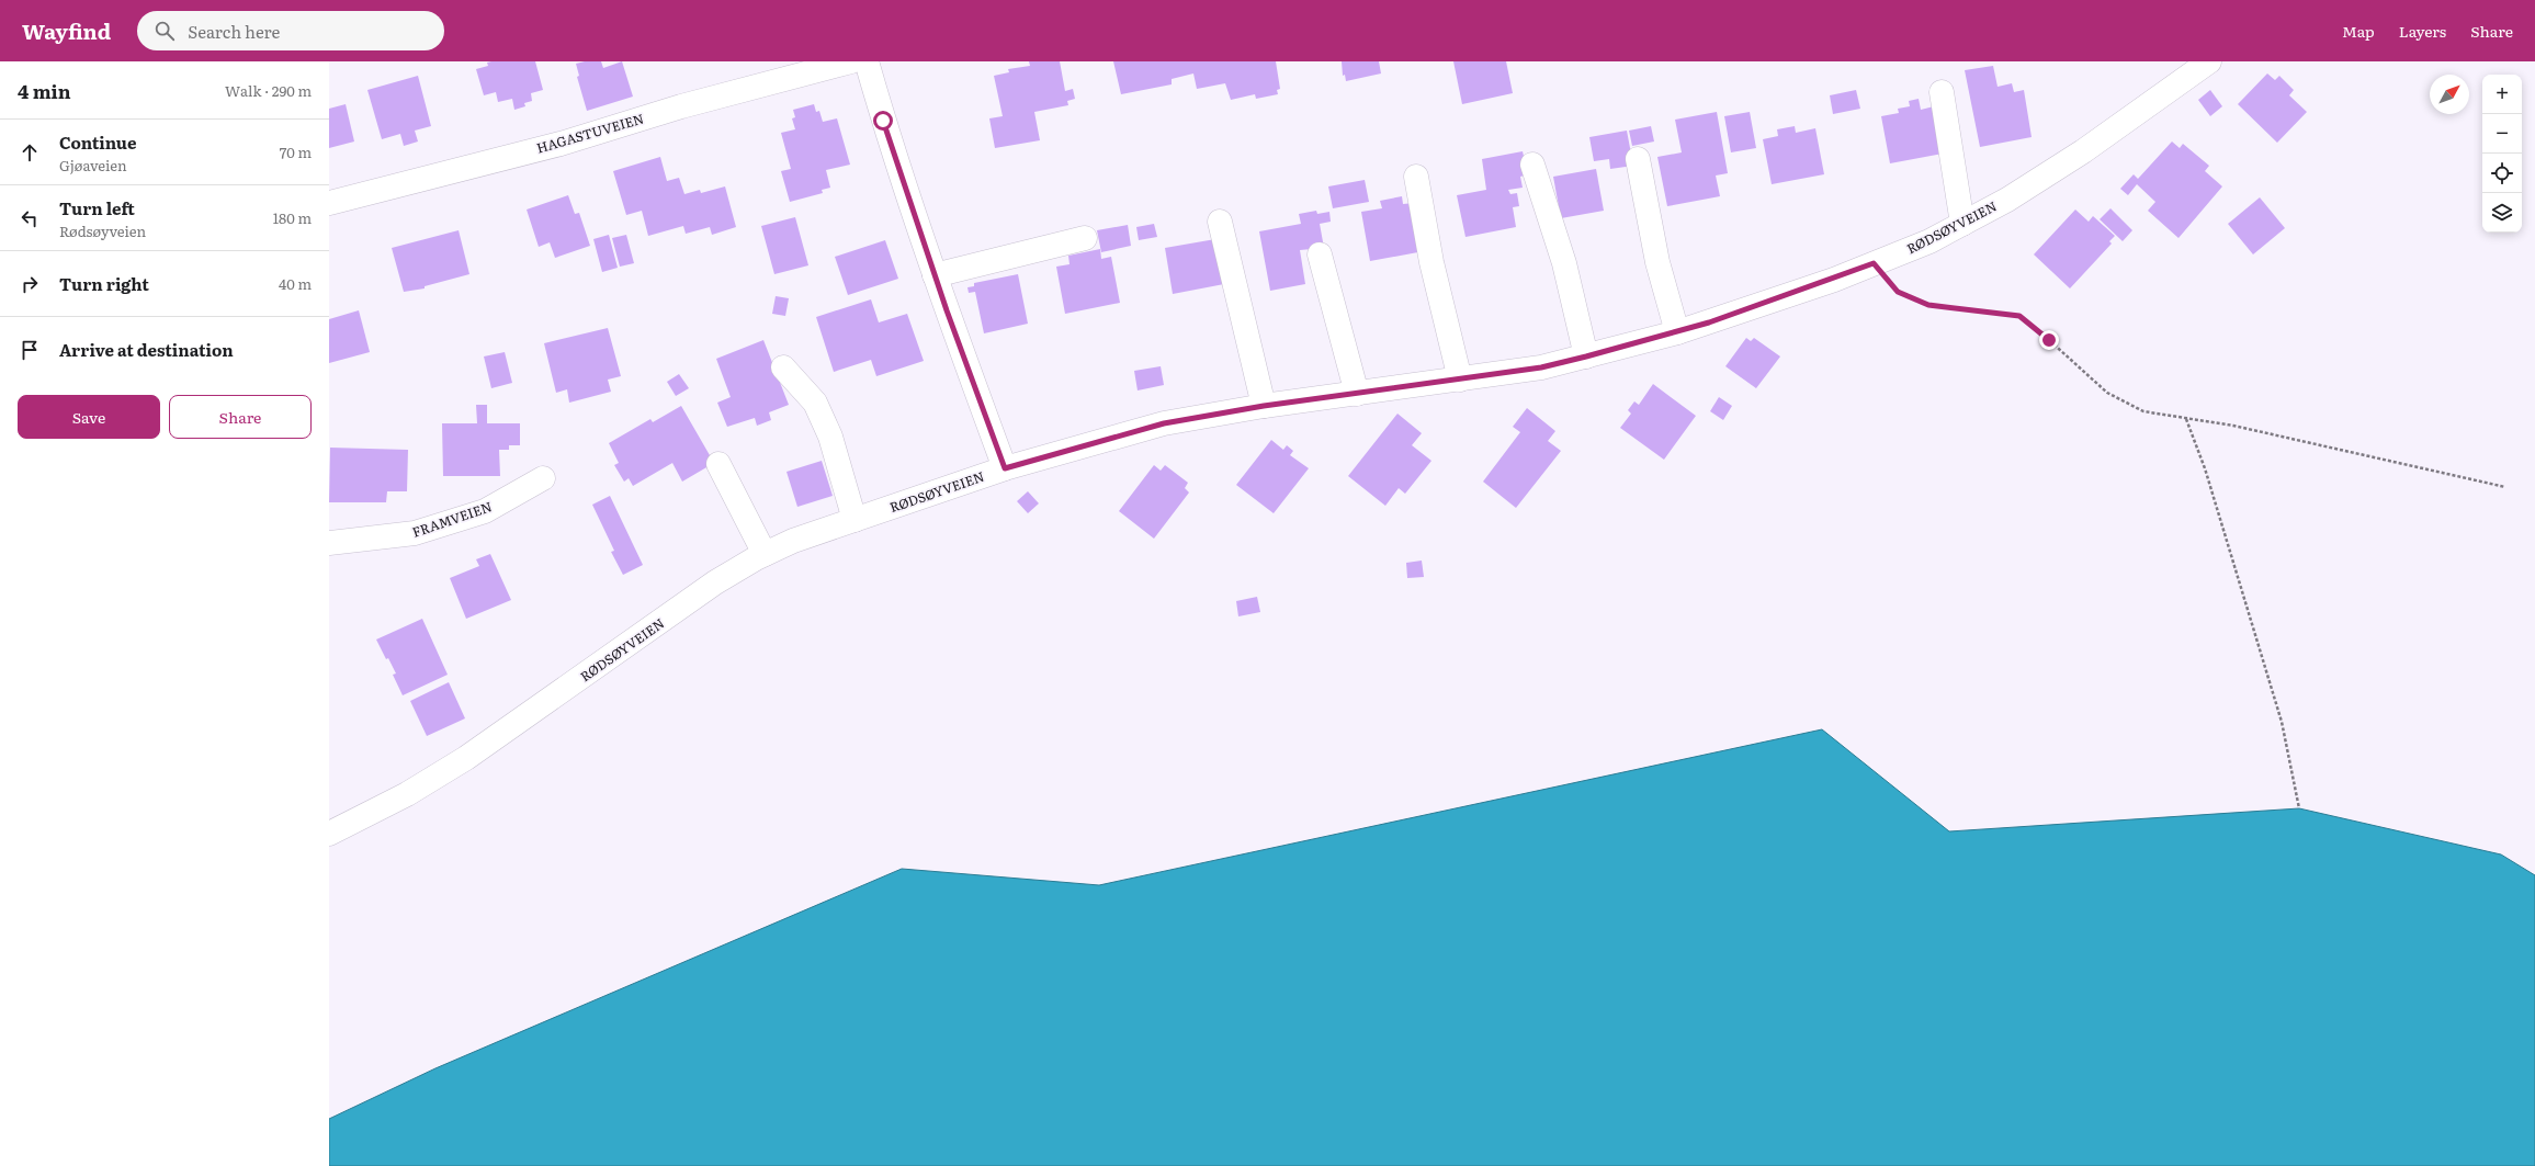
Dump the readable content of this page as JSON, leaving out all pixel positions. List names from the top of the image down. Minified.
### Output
{"streets":{"street":["HAGASTUVEIEN","RØDSØYVEIEN","FRAMVEIEN"]},"north":"top right","page":{"header":"Wayfind","search":"Search here","nav":["Map","Layers","Share"],"heading":["4 min","Walk · 290 m"],"map_buttons":["+","−"],"list":[["Continue","Gjøaveien","70 m"],["Turn left","Rødsøyveien","180 m"],["Turn right","40 m"],"Arrive at destination"],"buttons":["Save","Share"]}}
